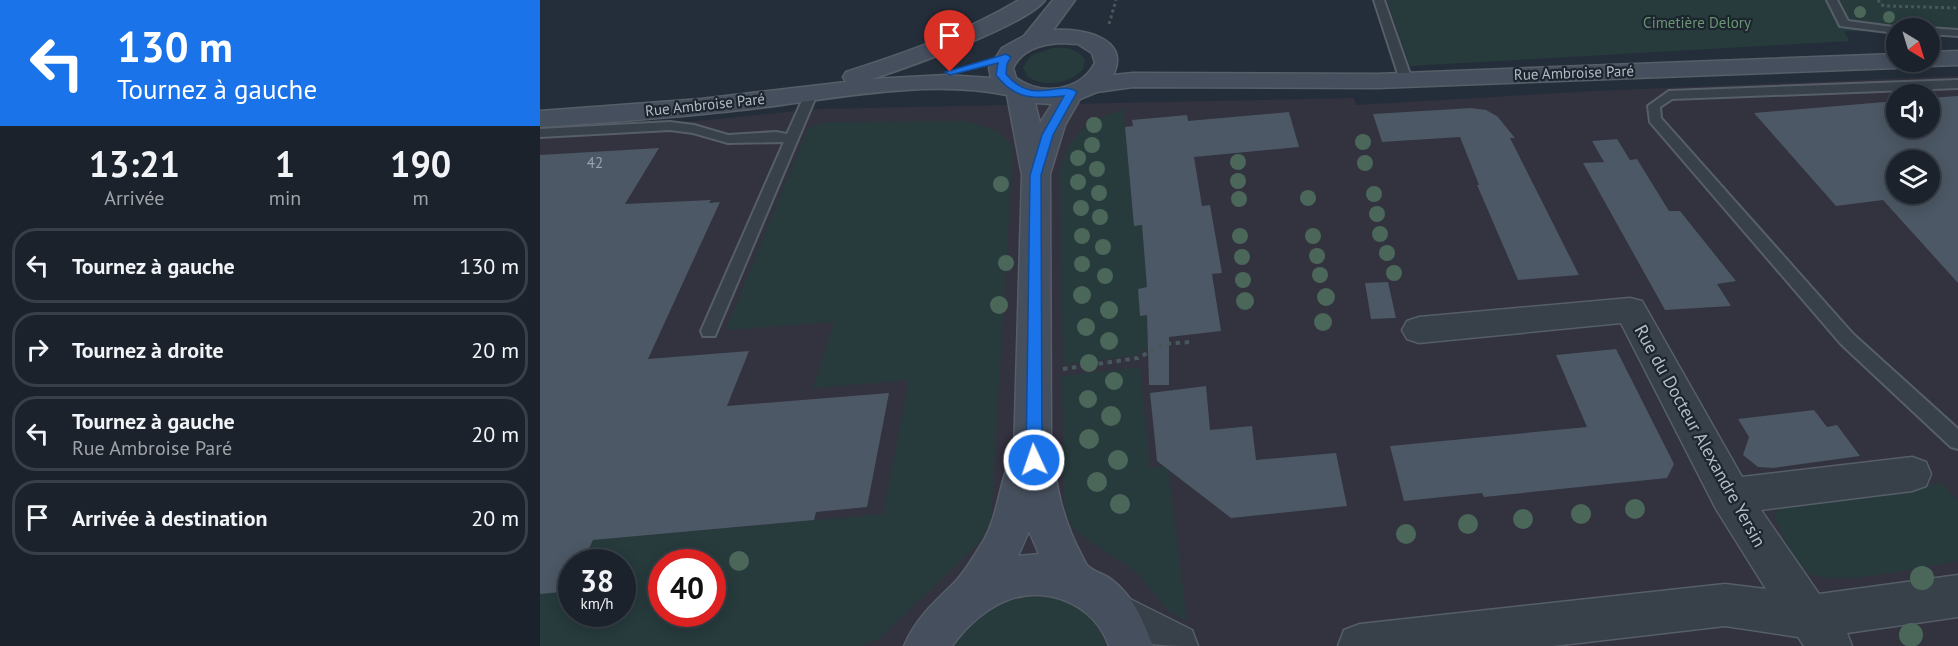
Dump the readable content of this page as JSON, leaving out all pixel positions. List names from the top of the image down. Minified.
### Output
{"streets":{"street":["Rue Ambroise Paré","Rue du Docteur Alexandre Yersin"]},"parks":["Cimetière Delory"],"house_numbers":["42"],"north":"bottom right","page":{"turn":["130 m","Tournez à gauche"],"eta":["13:21","Arrivée","1","min","190","m"],"list":[{"name":"Tournez à gauche","value":"130 m"},{"name":"Tournez à droite","value":"20 m"},{"name":"Tournez à gauche","note":"Rue Ambroise Paré","value":"20 m"},{"name":"Arrivée à destination","value":"20 m"}],"speed":"38 km/h","limit":"40"}}
